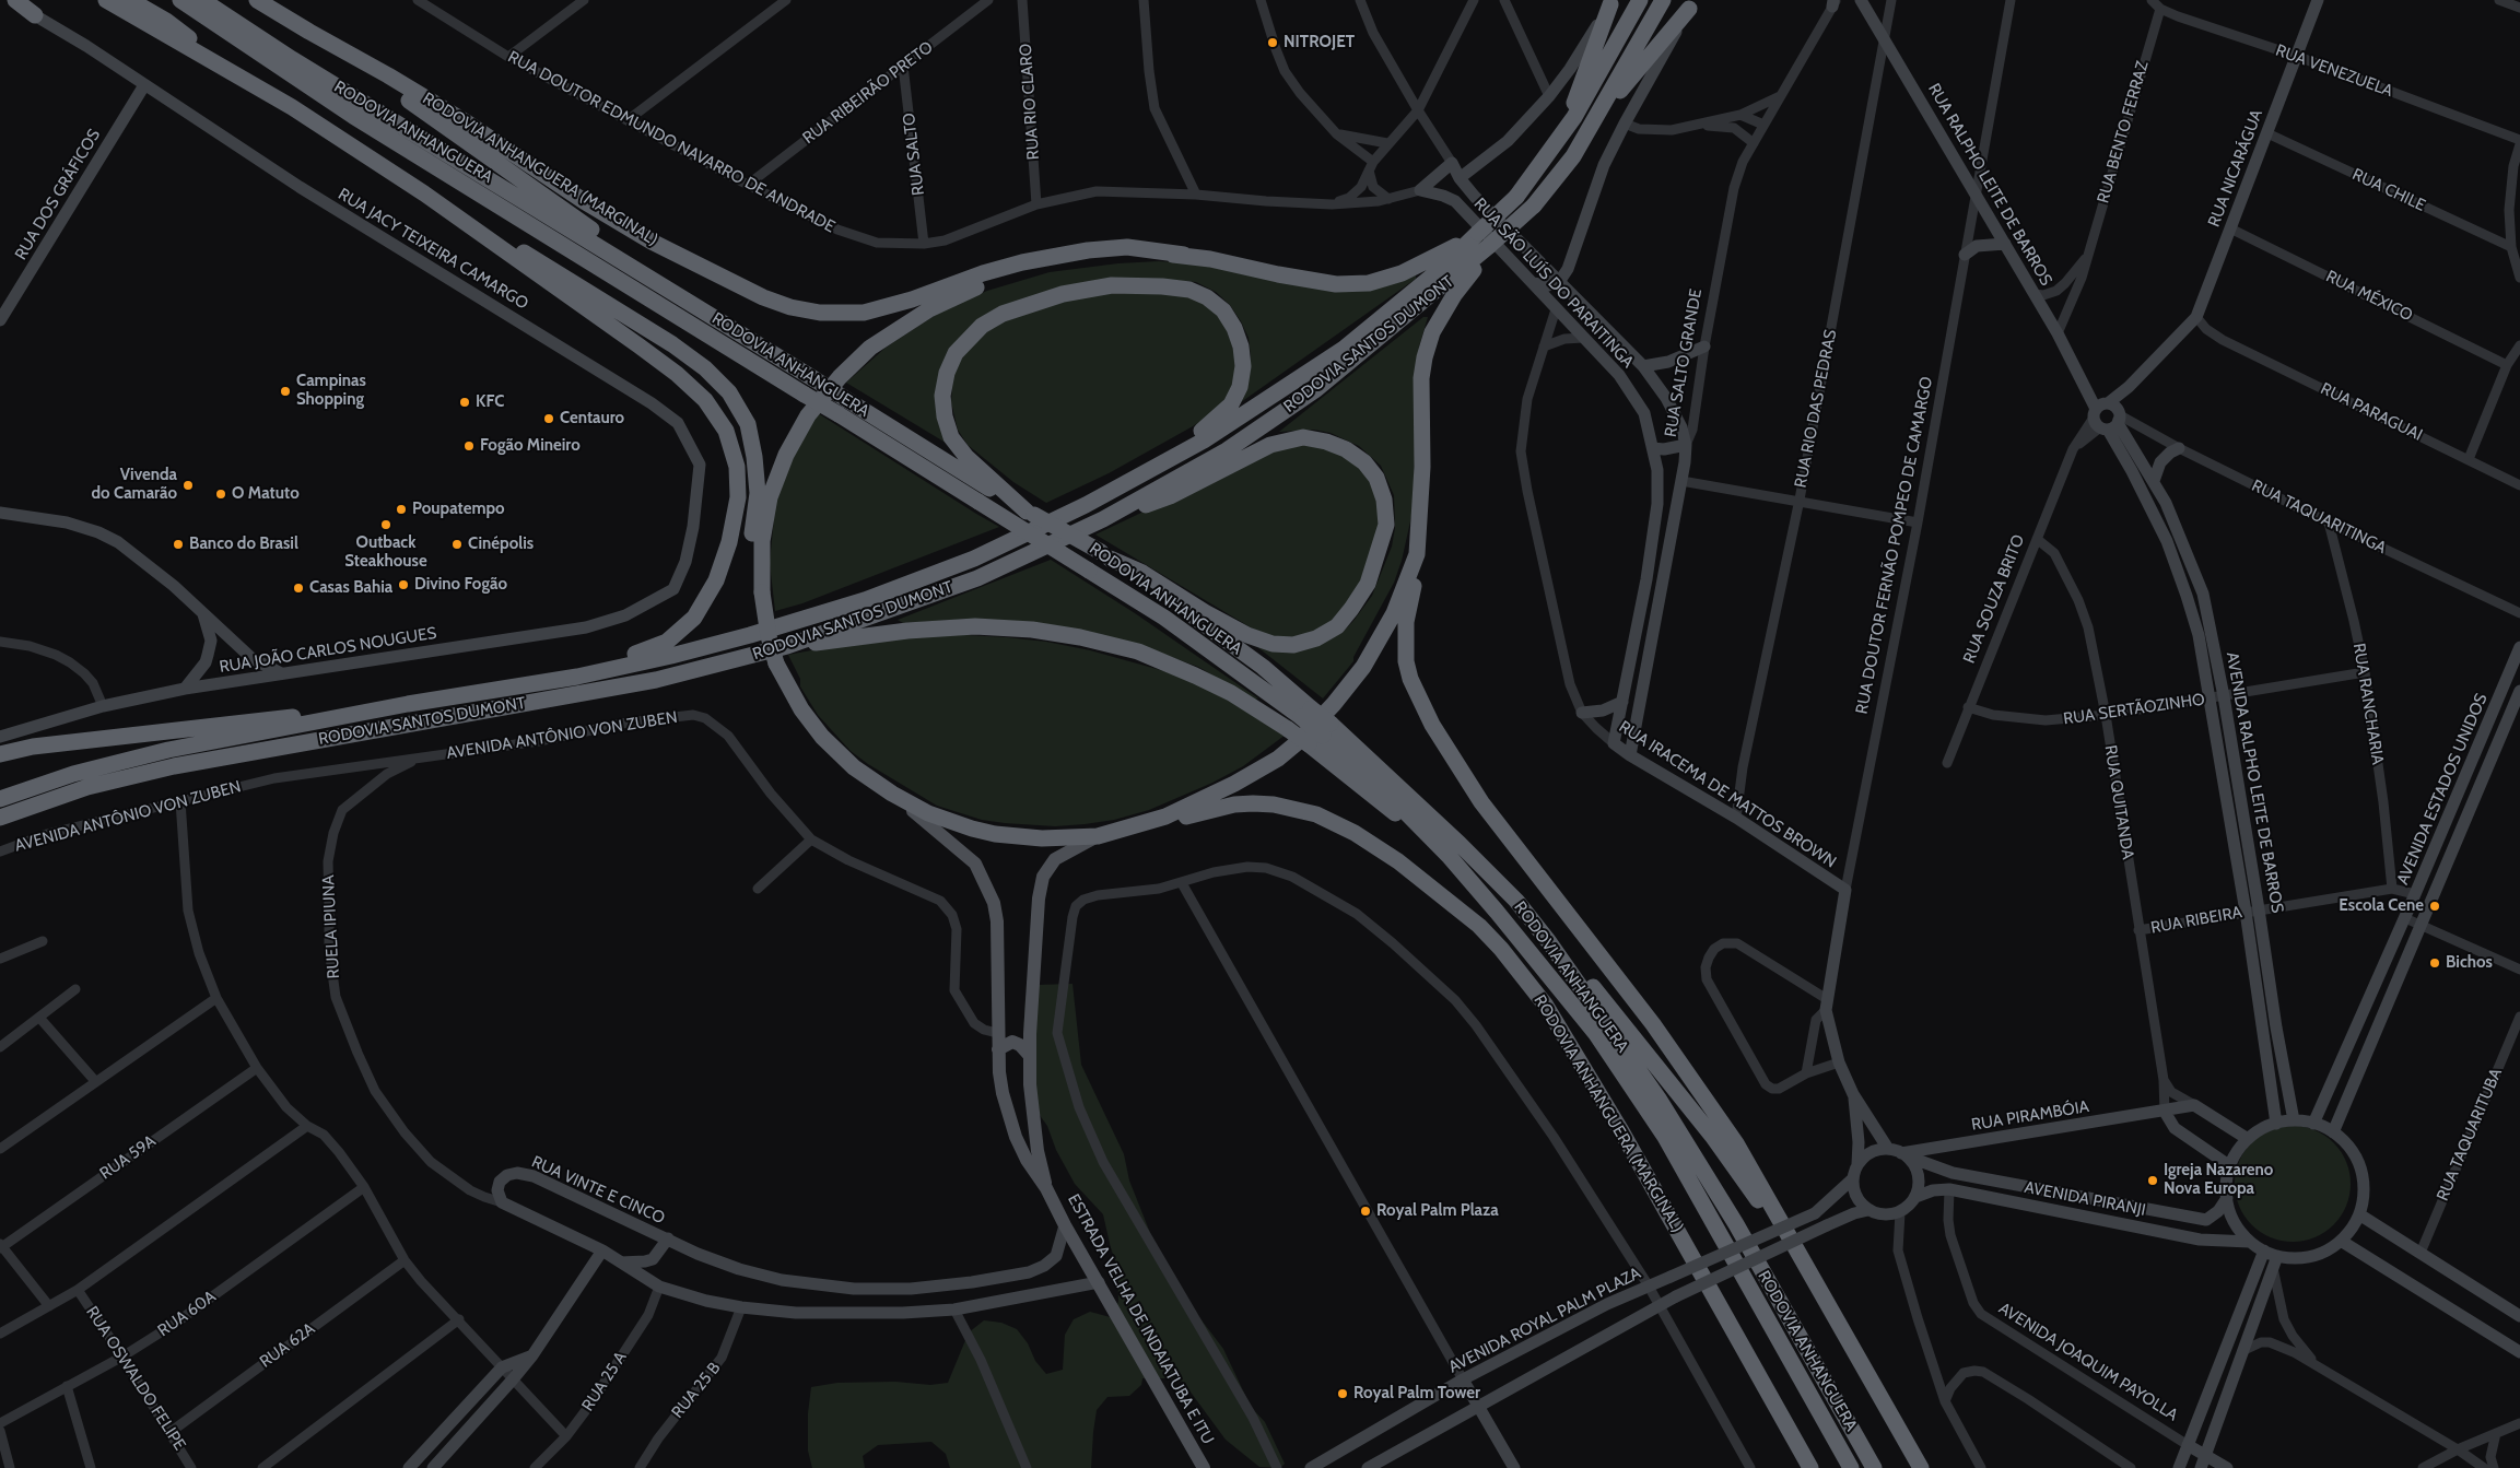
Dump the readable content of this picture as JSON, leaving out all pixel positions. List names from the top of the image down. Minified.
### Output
{"streets":{"highway":["RODOVIA ANHANGUERA","RODOVIA ANHANGUERA (MARGINAL)","RODOVIA SANTOS DUMONT"],"main road":["ESTRADA VELHA DE INDAIATUBA E ITU"],"street":["RUA VENEZUELA","RUA RIBEIRÃO PRETO","RUA RIO CLARO","RUA BENTO FERRAZ","RUA DOUTOR EDMUNDO NAVARRO DE ANDRADE","RUA SALTO","RUA NICARÁGUA","RUA RALPHO LEITE DE BARROS","RUA CHILE","RUA DOS GRÁFICOS","RUA JACY TEIXEIRA CAMARGO","RUA SÃO LUÍS DO PARAITINGA","RUA MÉXICO","RUA SALTO GRANDE","RUA RIO DAS PEDRAS","RUA PARAGUAI","RUA TAQUARITINGA","RUA DOUTOR FERNÃO POMPEO DE CAMARGO","RUA SOUZA BRITO","RUA JOÃO CARLOS NOUGUES","RUA RANCHARIA","RUA SERTÃOZINHO","AVENIDA ANTÔNIO VON ZUBEN","AVENIDA RALPHO LEITE DE BARROS","AVENIDA ESTADOS UNIDOS","RUA IRACEMA DE MATTOS BROWN","RUA QUITANDA","RUA RIBEIRA","RUELA IPIUNA","RUA PIRAMBÓIA","RUA TAQUARITUBA","RUA 59A","RUA VINTE E CINCO","AVENIDA PIRANJI","RUA 60A","AVENIDA ROYAL PALM PLAZA","RUA 62A","AVENIDA JOAQUIM PAYOLLA","RUA OSWALDO FELIPE","RUA 25 A","RUA 25 B"]},"crossings":[["RUA VENEZUELA","RUA BENTO FERRAZ"],["RUA VENEZUELA","RUA NICARÁGUA"],["RUA RIBEIRÃO PRETO","RUA DOUTOR EDMUNDO NAVARRO DE ANDRADE"],["RUA RIBEIRÃO PRETO","RUA SALTO"],["RUA RIO CLARO","RUA DOUTOR EDMUNDO NAVARRO DE ANDRADE"],["RUA BENTO FERRAZ","RUA RALPHO LEITE DE BARROS"],["RUA DOUTOR EDMUNDO NAVARRO DE ANDRADE","RUA SALTO"],["RUA DOUTOR EDMUNDO NAVARRO DE ANDRADE","RUA SÃO LUÍS DO PARAITINGA"],["RUA NICARÁGUA","RUA CHILE"],["RUA NICARÁGUA","RUA MÉXICO"],["RUA NICARÁGUA","RUA PARAGUAI"],["RUA NICARÁGUA","RUA SOUZA BRITO"],["RUA RALPHO LEITE DE BARROS","RUA RIO DAS PEDRAS"],["RUA RALPHO LEITE DE BARROS","RUA TAQUARITINGA"],["RUA RALPHO LEITE DE BARROS","RUA DOUTOR FERNÃO POMPEO DE CAMARGO"],["RUA RALPHO LEITE DE BARROS","RUA SOUZA BRITO"],["RUA RALPHO LEITE DE BARROS","AVENIDA RALPHO LEITE DE BARROS"],["RUA DOS GRÁFICOS","RUA JACY TEIXEIRA CAMARGO"],["RUA JACY TEIXEIRA CAMARGO","RUA JOÃO CARLOS NOUGUES"],["RUA SÃO LUÍS DO PARAITINGA","RUA IRACEMA DE MATTOS BROWN"],["RUA SALTO GRANDE","RUA IRACEMA DE MATTOS BROWN"],["RUA RIO DAS PEDRAS","RUA IRACEMA DE MATTOS BROWN"],["RUA PARAGUAI","RUA SOUZA BRITO"],["RUA TAQUARITINGA","RUA SOUZA BRITO"],["RUA TAQUARITINGA","RUA RANCHARIA"],["RUA DOUTOR FERNÃO POMPEO DE CAMARGO","RUA IRACEMA DE MATTOS BROWN"],["RUA DOUTOR FERNÃO POMPEO DE CAMARGO","RUA PIRAMBÓIA"],["RUA DOUTOR FERNÃO POMPEO DE CAMARGO","AVENIDA PIRANJI"],["RUA DOUTOR FERNÃO POMPEO DE CAMARGO","AVENIDA ROYAL PALM PLAZA"],["RUA SOUZA BRITO","RUA SERTÃOZINHO"],["RUA SOUZA BRITO","RUA QUITANDA"],["RUA RANCHARIA","RUA SERTÃOZINHO"],["RUA RANCHARIA","RUA RIBEIRA"],["RUA SERTÃOZINHO","AVENIDA RALPHO LEITE DE BARROS"],["RUA SERTÃOZINHO","RUA QUITANDA"],["AVENIDA ANTÔNIO VON ZUBEN","RUELA IPIUNA"],["AVENIDA ANTÔNIO VON ZUBEN","ESTRADA VELHA DE INDAIATUBA E ITU"],["AVENIDA RALPHO LEITE DE BARROS","AVENIDA ESTADOS UNIDOS"],["AVENIDA RALPHO LEITE DE BARROS","RUA RIBEIRA"],["AVENIDA RALPHO LEITE DE BARROS","AVENIDA PIRANJI"],["AVENIDA ESTADOS UNIDOS","RUA RIBEIRA"],["AVENIDA ESTADOS UNIDOS","AVENIDA PIRANJI"],["RUA QUITANDA","RUA RIBEIRA"],["RUA QUITANDA","RUA PIRAMBÓIA"],["RUELA IPIUNA","RUA VINTE E CINCO"],["RUA PIRAMBÓIA","AVENIDA PIRANJI"],["RUA PIRAMBÓIA","AVENIDA ROYAL PALM PLAZA"],["RUA VINTE E CINCO","ESTRADA VELHA DE INDAIATUBA E ITU"],["AVENIDA PIRANJI","AVENIDA ROYAL PALM PLAZA"],["AVENIDA PIRANJI","AVENIDA JOAQUIM PAYOLLA"],["RUA 60A","RUA OSWALDO FELIPE"],["RUA 62A","RUA OSWALDO FELIPE"]],"places":["NITROJET","Campinas Shopping","KFC","Centauro","Fogão Mineiro","Vivenda do Camarão","O Matuto","Poupatempo","Outback Steakhouse","Banco do Brasil","Cinépolis","Divino Fogão","Casas Bahia","Escola Cene","Bichos","Igreja Nazareno Nova Europa","Royal Palm Plaza","Royal Palm Tower"]}
